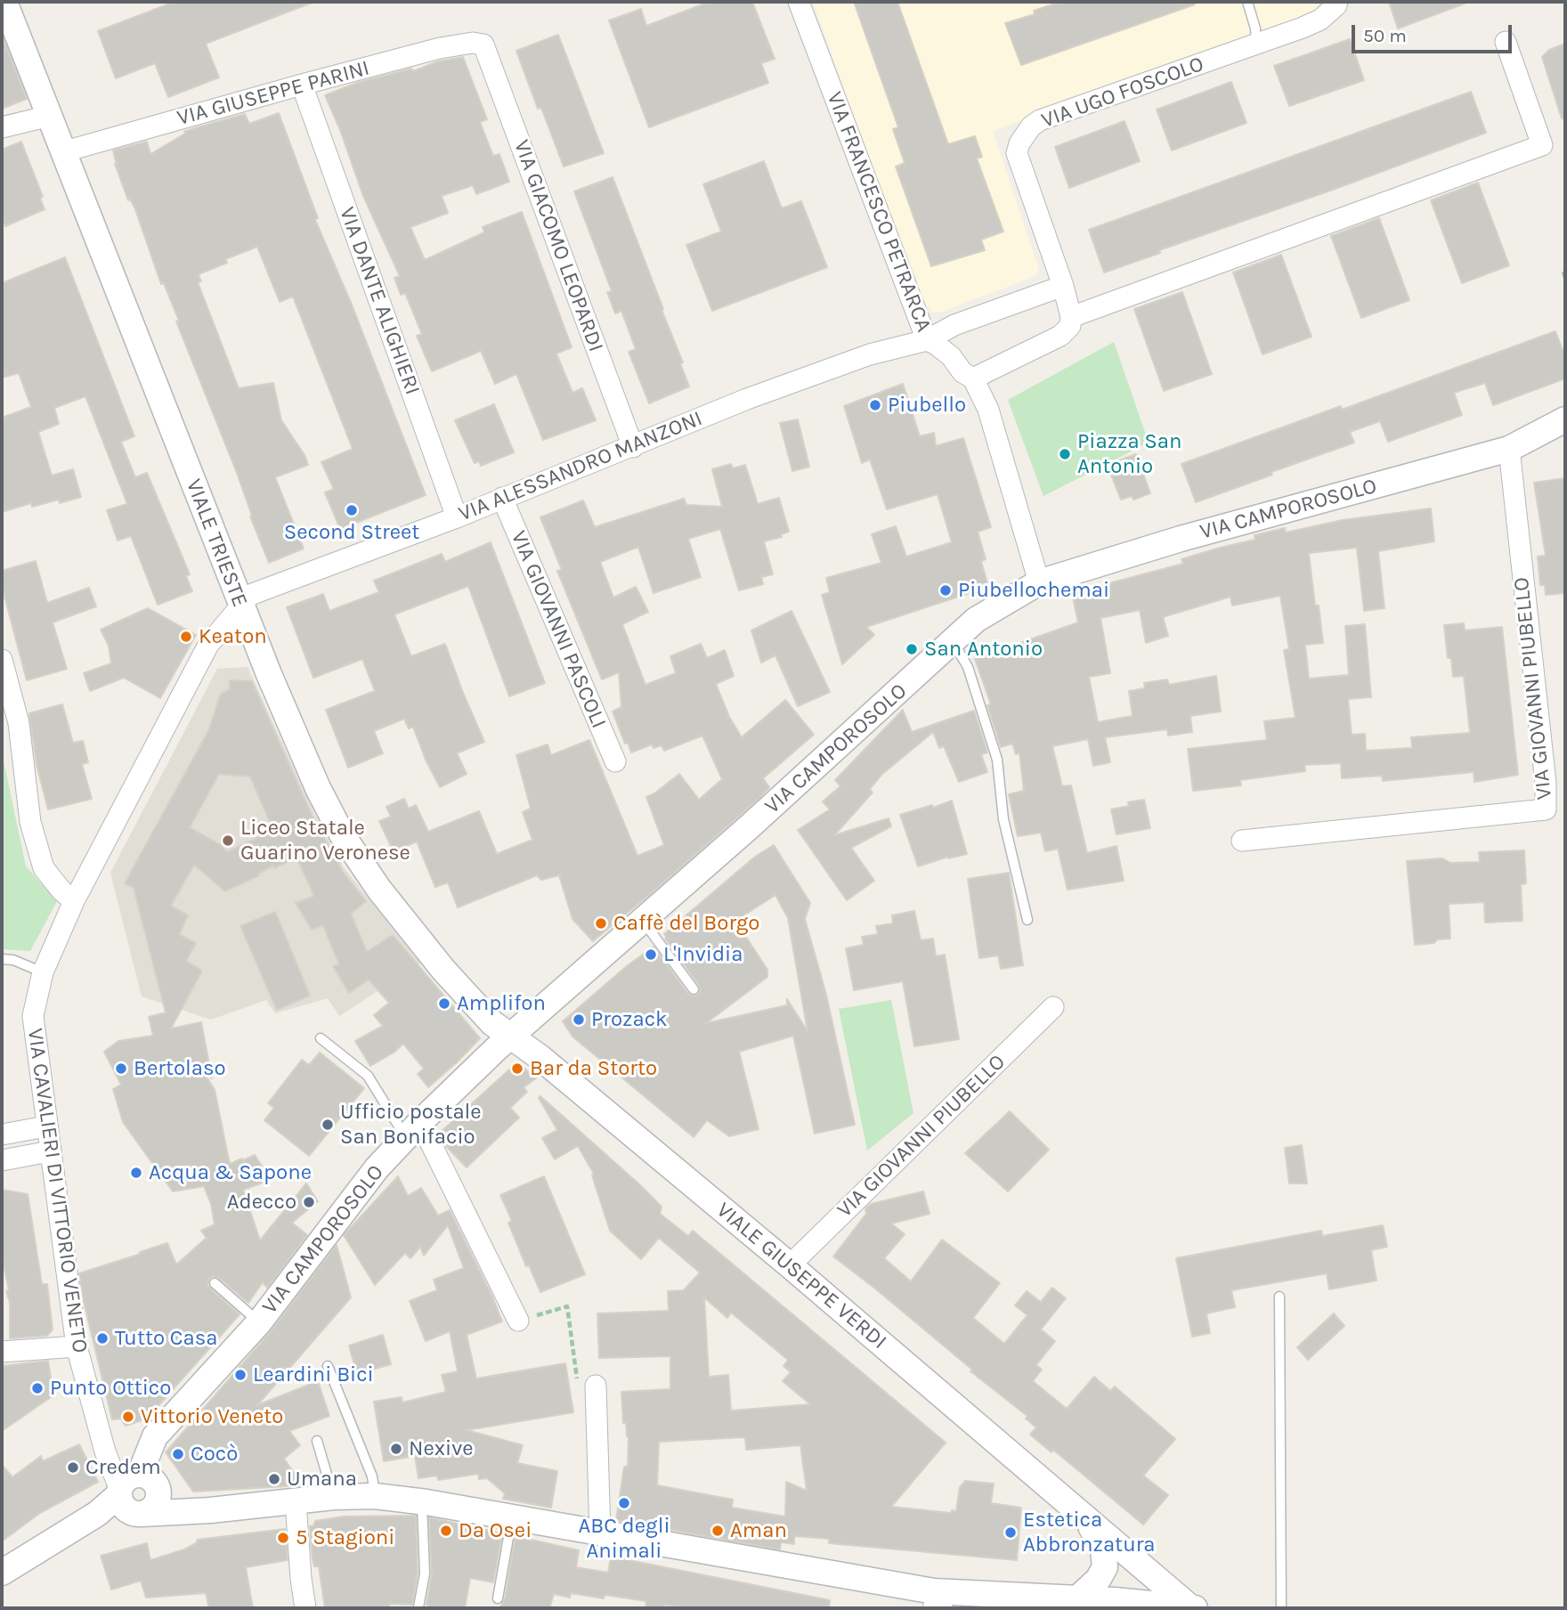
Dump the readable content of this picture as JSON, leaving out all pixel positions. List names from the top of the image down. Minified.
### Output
{"streets":{"street":["VIA UGO FOSCOLO","VIA GIUSEPPE PARINI","VIA FRANCESCO PETRARCA","VIA GIACOMO LEOPARDI","VIA DANTE ALIGHIERI","VIA ALESSANDRO MANZONI","VIA CAMPOROSOLO","VIALE TRIESTE","VIA GIOVANNI PASCOLI","VIA GIOVANNI PIUBELLO","VIA CAVALIERI DI VITTORIO VENETO","VIALE GIUSEPPE VERDI"]},"crossings":[["VIA UGO FOSCOLO","VIA ALESSANDRO MANZONI"],["VIA GIUSEPPE PARINI","VIA GIACOMO LEOPARDI"],["VIA GIUSEPPE PARINI","VIA DANTE ALIGHIERI"],["VIA GIUSEPPE PARINI","VIALE TRIESTE"],["VIA FRANCESCO PETRARCA","VIA ALESSANDRO MANZONI"],["VIA FRANCESCO PETRARCA","VIA CAMPOROSOLO"],["VIA GIACOMO LEOPARDI","VIA ALESSANDRO MANZONI"],["VIA DANTE ALIGHIERI","VIA ALESSANDRO MANZONI"],["VIA ALESSANDRO MANZONI","VIALE TRIESTE"],["VIA ALESSANDRO MANZONI","VIA GIOVANNI PASCOLI"],["VIA ALESSANDRO MANZONI","VIA CAVALIERI DI VITTORIO VENETO"],["VIA CAMPOROSOLO","VIALE TRIESTE"],["VIA CAMPOROSOLO","VIA GIOVANNI PIUBELLO"],["VIA CAMPOROSOLO","VIA CAVALIERI DI VITTORIO VENETO"],["VIA CAMPOROSOLO","VIALE GIUSEPPE VERDI"],["VIALE TRIESTE","VIA CAVALIERI DI VITTORIO VENETO"],["VIALE TRIESTE","VIALE GIUSEPPE VERDI"],["VIA GIOVANNI PIUBELLO","VIALE GIUSEPPE VERDI"]],"places":["Piubello","Piazza San Antonio","Second Street","Piubellochemai","Keaton","San Antonio","Liceo Statale Guarino Veronese","Caffè del Borgo","L'Invidia","Amplifon","Prozack","Bertolaso","Bar da Storto","Ufficio postale San Bonifacio","Acqua & Sapone","Adecco","Tutto Casa","Leardini Bici","Punto Ottico","Vittorio Veneto","Nexive","Cocò","Credem","Umana","ABC degli Animali","Da Osei","Aman","Estetica Abbronzatura","5 Stagioni"],"scale_bar":"50 m"}
